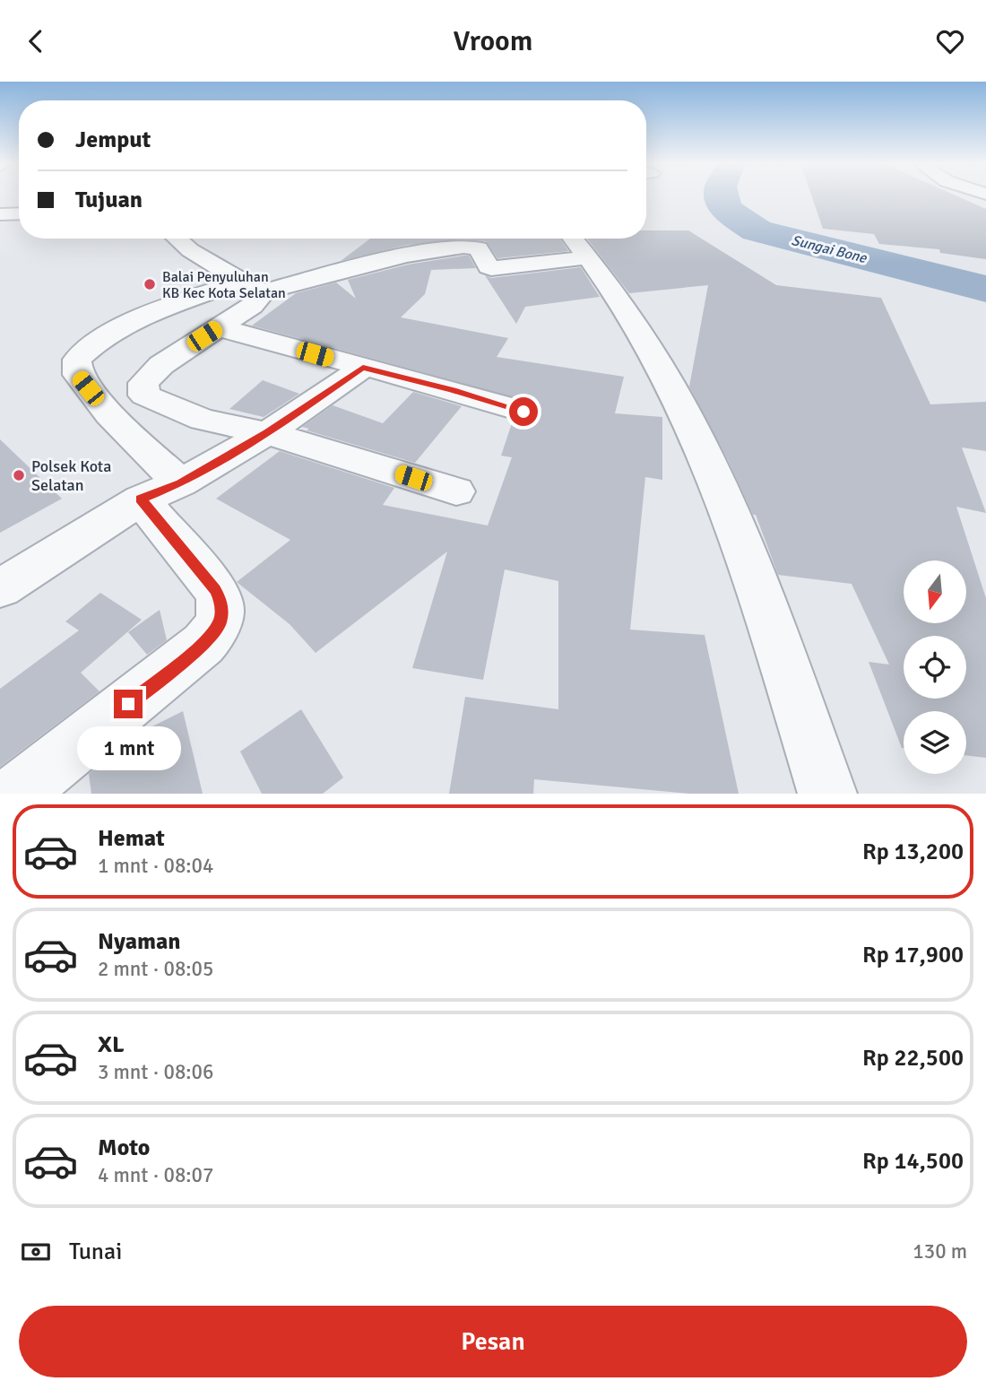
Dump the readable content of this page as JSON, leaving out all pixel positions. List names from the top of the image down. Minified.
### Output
{"water":["Sungai Bone"],"places":["Balai Penyuluhan KB Kec Kota Selatan","Polsek Kota Selatan"],"north":"bottom","page":{"header":"Vroom","banner":["Jemput","Tujuan"],"bubble":"1 mnt","list":[{"name":"Hemat","note":"1 mnt · 08:04","value":"Rp 13,200"},{"name":"Nyaman","note":"2 mnt · 08:05","value":"Rp 17,900"},{"name":"XL","note":"3 mnt · 08:06","value":"Rp 22,500"},{"name":"Moto","note":"4 mnt · 08:07","value":"Rp 14,500"}],"pay":["Tunai","130 m"],"buttons":"Pesan"}}
